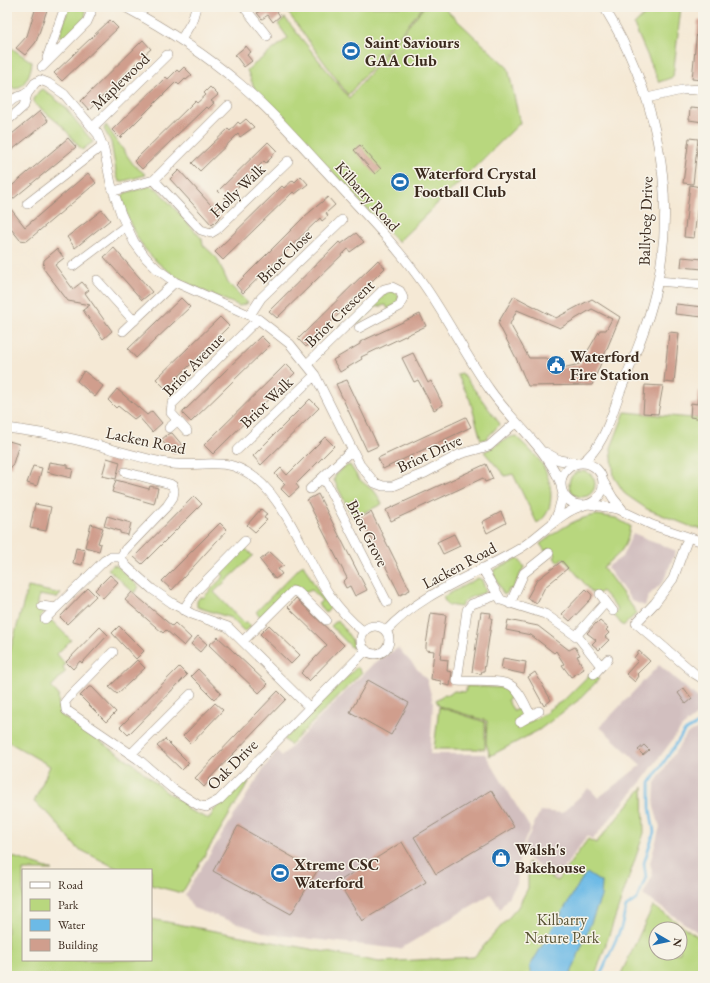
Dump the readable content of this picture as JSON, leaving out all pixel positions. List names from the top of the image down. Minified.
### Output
{"streets":{"street":["Maplewood","Holly Walk","Kilbarry Road","Ballybeg Drive","Briot Close","Briot Crescent","Briot Avenue","Briot Walk","Lacken Road","Briot Drive","Briot Grove","Oak Drive"]},"crossings":[["Maplewood","Briot Drive"],["Kilbarry Road","Lacken Road"],["Kilbarry Road","Briot Drive"],["Briot Close","Briot Avenue"],["Briot Close","Briot Drive"],["Briot Crescent","Briot Drive"],["Briot Avenue","Briot Drive"],["Briot Walk","Briot Drive"]],"parks":["Kilbarry Nature Park"],"places":{"sports":["Saint Saviours GAA Club","Waterford Crystal Football Club","Xtreme CSC Waterford"],"public building":["Waterford Fire Station"],"shop":["Walsh's Bakehouse"]},"legend":["Road","Park","Water","Building"],"north":"right"}
